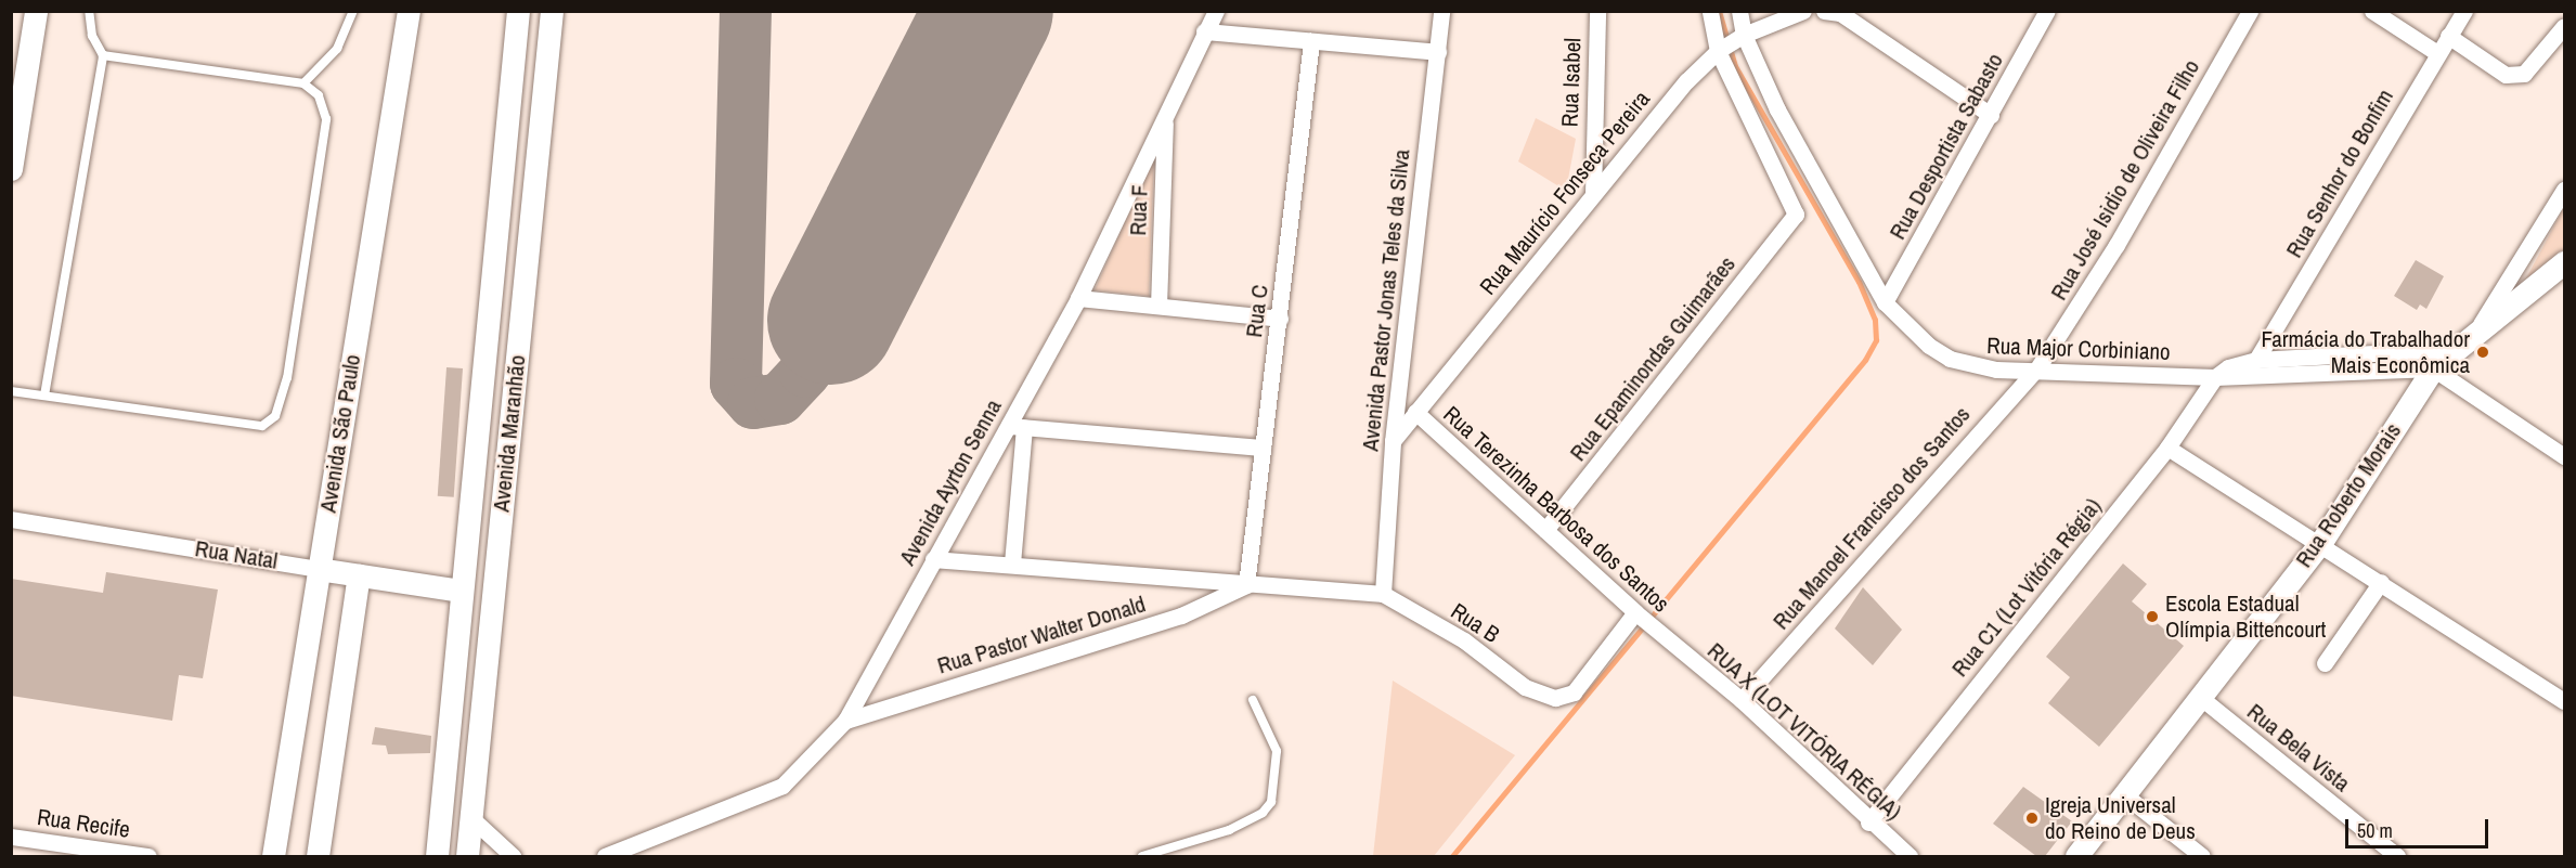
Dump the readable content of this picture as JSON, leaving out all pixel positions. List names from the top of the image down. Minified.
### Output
{"streets":{"main road":["Avenida São Paulo","Avenida Maranhão","Rua Roberto Morais","Rua Natal"],"street":["Rua Isabel","Rua Desportista Sabasto","Rua Senhor do Bonfim","Rua José Isidio de Oliveira Filho","Rua Maurício Fonseca Pereira","Rua F","Avenida Pastor Jonas Teles da Silva","Rua C","Rua Major Corbiniano","Rua Epaminondas Guimarães","Avenida Ayrton Senna","Rua Terezinha Barbosa dos Santos","Rua Manoel Francisco dos Santos","Rua C1 (Lot Vitória Régia)","Rua B","Rua Pastor Walter Donald","RUA X (LOT VITÓRIA RÉGIA)","Rua Bela Vista","Rua Recife"]},"crossings":[["Rua Isabel","Rua Maurício Fonseca Pereira"],["Rua Desportista Sabasto","Rua Major Corbiniano"],["Rua Senhor do Bonfim","Rua Major Corbiniano"],["Rua José Isidio de Oliveira Filho","Rua Major Corbiniano"],["Rua José Isidio de Oliveira Filho","Rua Manoel Francisco dos Santos"],["Rua Maurício Fonseca Pereira","Avenida Pastor Jonas Teles da Silva"],["Rua Maurício Fonseca Pereira","Rua Major Corbiniano"],["Rua Maurício Fonseca Pereira","Rua Epaminondas Guimarães"],["Rua Maurício Fonseca Pereira","Rua Terezinha Barbosa dos Santos"],["Rua F","Avenida Ayrton Senna"],["Avenida Pastor Jonas Teles da Silva","Rua B"],["Rua C","Rua B"],["Rua C","Rua Pastor Walter Donald"],["Rua Major Corbiniano","Rua Roberto Morais"],["Rua Major Corbiniano","Rua Manoel Francisco dos Santos"],["Rua Major Corbiniano","Rua C1 (Lot Vitória Régia)"],["Rua Epaminondas Guimarães","Rua Terezinha Barbosa dos Santos"],["Avenida São Paulo","Rua Natal"],["Avenida Maranhão","Rua Natal"],["Avenida Ayrton Senna","Rua B"],["Avenida Ayrton Senna","Rua Pastor Walter Donald"],["Rua Roberto Morais","Rua Bela Vista"],["Rua Terezinha Barbosa dos Santos","Rua B"],["Rua Terezinha Barbosa dos Santos","RUA X (LOT VITÓRIA RÉGIA)"],["Rua Manoel Francisco dos Santos","RUA X (LOT VITÓRIA RÉGIA)"],["Rua C1 (Lot Vitória Régia)","RUA X (LOT VITÓRIA RÉGIA)"],["Rua B","Rua Pastor Walter Donald"]],"places":["Farmácia do Trabalhador Mais Econômica","Escola Estadual Olímpia Bittencourt","Igreja Universal do Reino de Deus"],"scale_bar":"50 m"}
